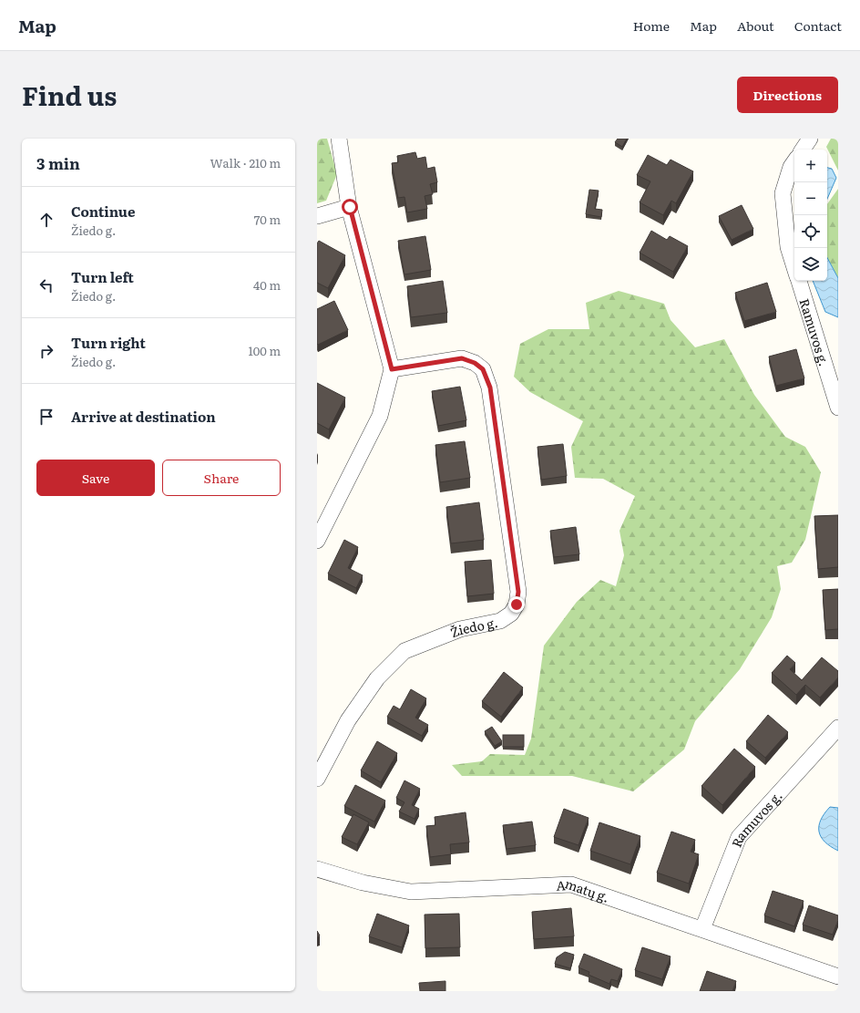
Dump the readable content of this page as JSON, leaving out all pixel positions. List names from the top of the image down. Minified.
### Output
{"streets":{"street":["Ramuvos g.","Žiedo g.","Amatų g."]},"crossings":[["Ramuvos g.","Amatų g."]],"page":{"header":"Map","nav":["Home","Map","About","Contact"],"title":"Find us","buttons":["Directions",["Save","Share"]],"heading":["3 min","Walk · 210 m"],"map_buttons":["+","−"],"list":[["Continue","Žiedo g.","70 m"],["Turn left","Žiedo g.","40 m"],["Turn right","Žiedo g.","100 m"],"Arrive at destination"]}}
